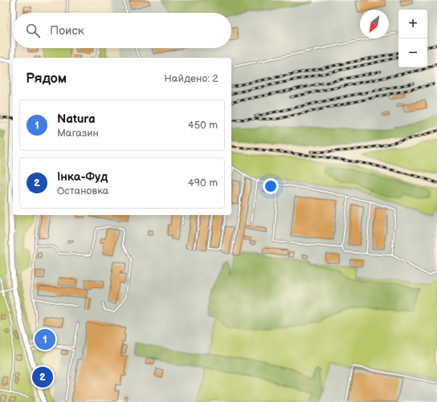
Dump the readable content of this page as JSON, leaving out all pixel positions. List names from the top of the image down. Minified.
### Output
{"north":"bottom left","page":{"map_buttons":["+","−"],"search":"Поиск","heading":["Рядом","Найдено: 2"],"list":[{"mark":"1","name":"Natura","note":"Магазин","value":"450 m"},{"mark":"2","name":"Інка-Фуд","note":"Остановка","value":"490 m"}],"pins":["1","2"]}}
